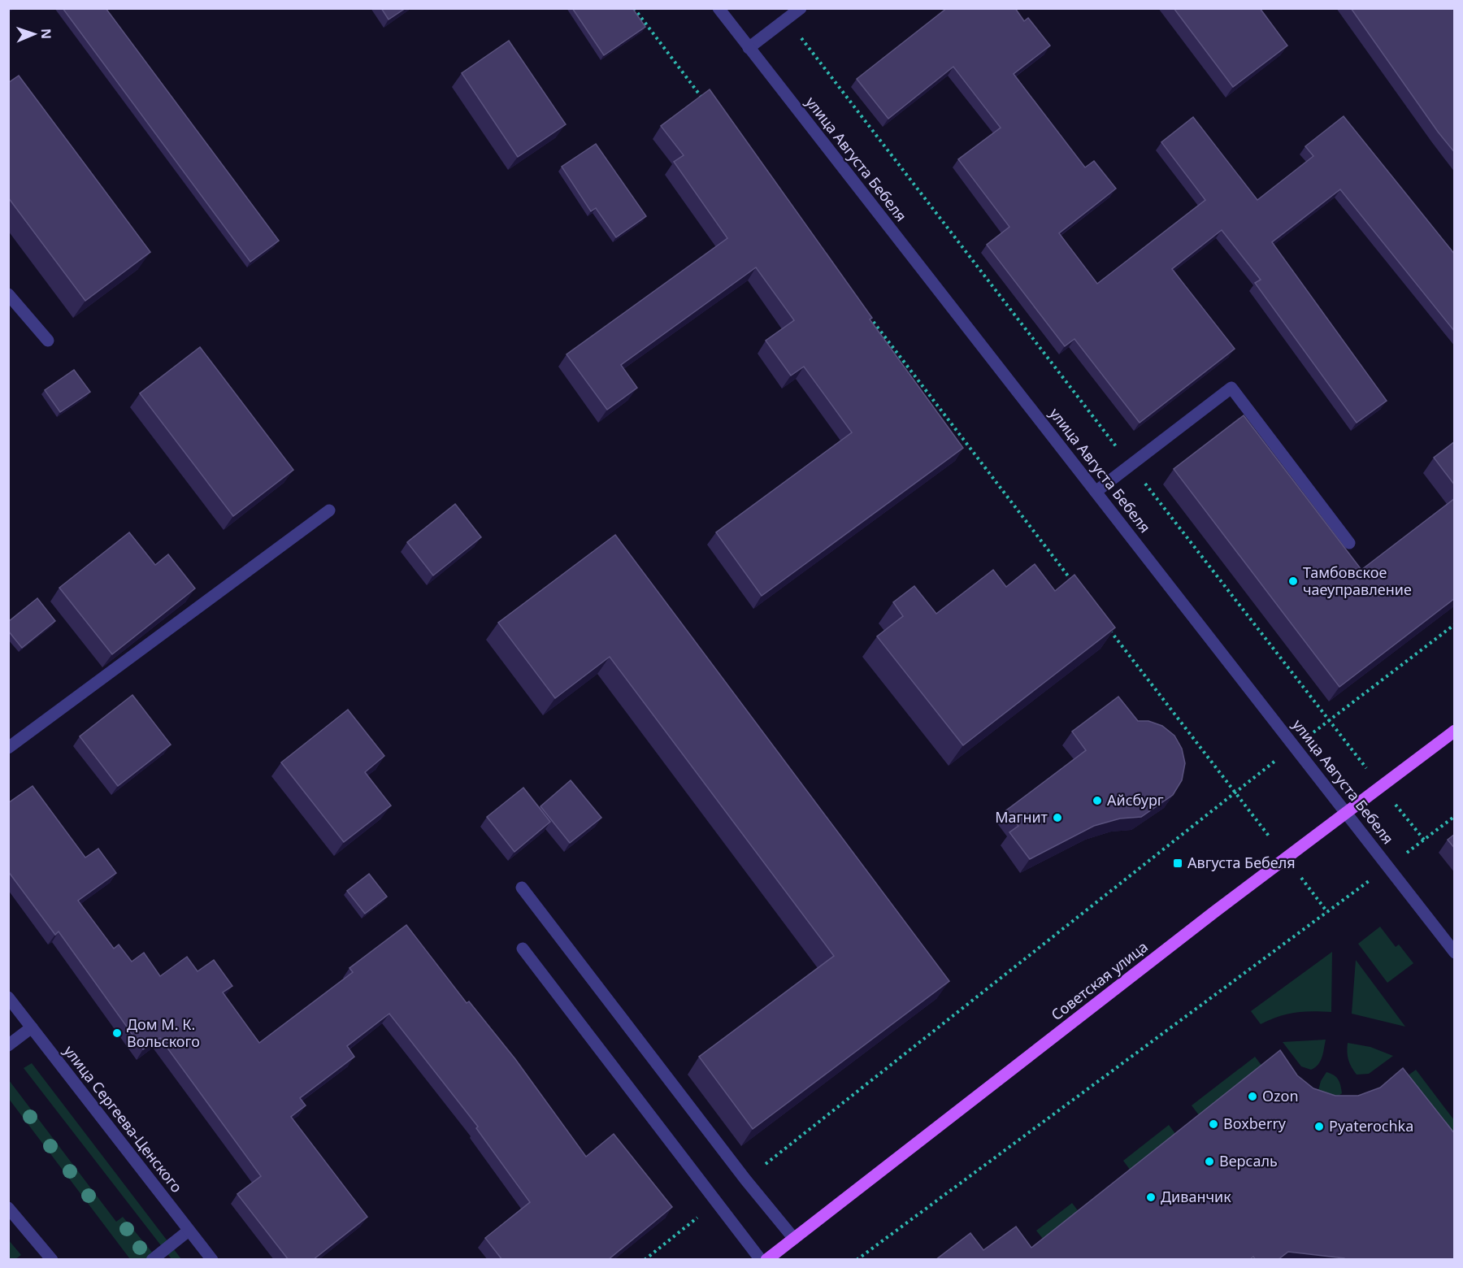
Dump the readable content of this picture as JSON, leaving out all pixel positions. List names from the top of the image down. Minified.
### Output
{"streets":{"main road":["Советская улица"],"street":["улица Августа Бебеля","улица Сергеева-Ценского"]},"crossings":[["улица Августа Бебеля","Советская улица"]],"places":{"other":["Тамбовское чаеуправление","Айсбург","Магнит","Дом М. К. Вольского","Ozon","Boxberry","Pyaterochka","Версаль","Диванчик"],"transit":["Августа Бебеля"]},"north":"right"}
